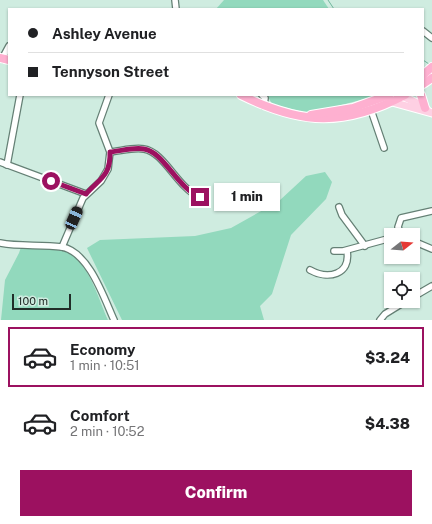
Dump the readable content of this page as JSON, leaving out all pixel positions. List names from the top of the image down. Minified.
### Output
{"scale_bar":"100 m","north":"right","page":{"banner":["Ashley Avenue","Tennyson Street"],"bubble":"1 min","scale":"100 m","list":[{"name":"Economy","note":"1 min · 10:51","value":"$3.24"},{"name":"Comfort","note":"2 min · 10:52","value":"$4.38"}],"buttons":"Confirm"}}
